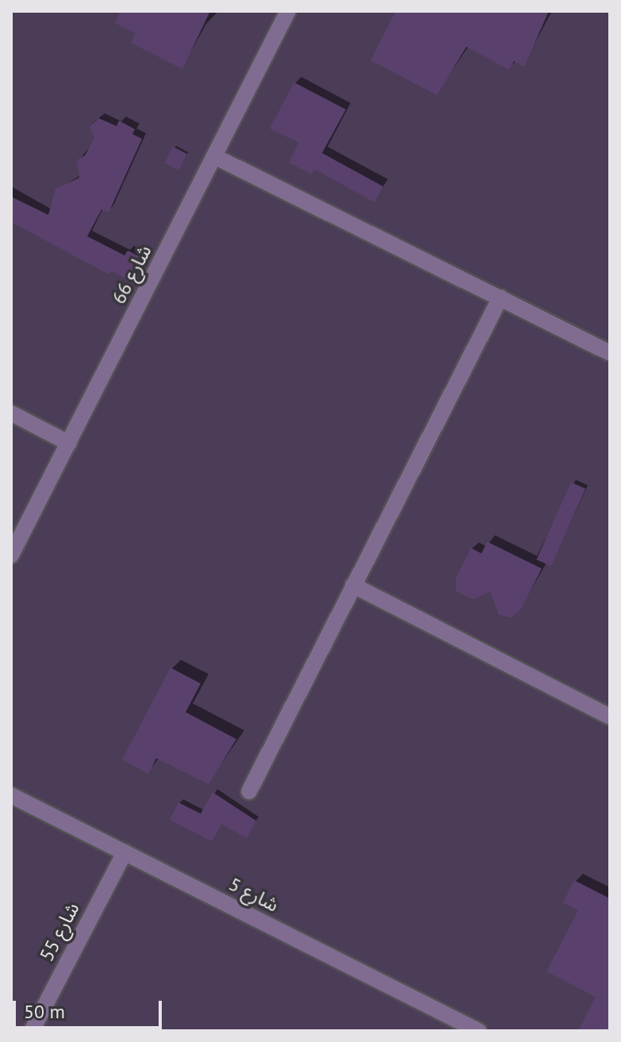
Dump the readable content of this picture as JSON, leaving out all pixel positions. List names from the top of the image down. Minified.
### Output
{"streets":{"street":["شارع 66","شارع 5","شارع 55"]},"crossings":[["شارع 5","شارع 55"]],"scale_bar":"50 m"}
